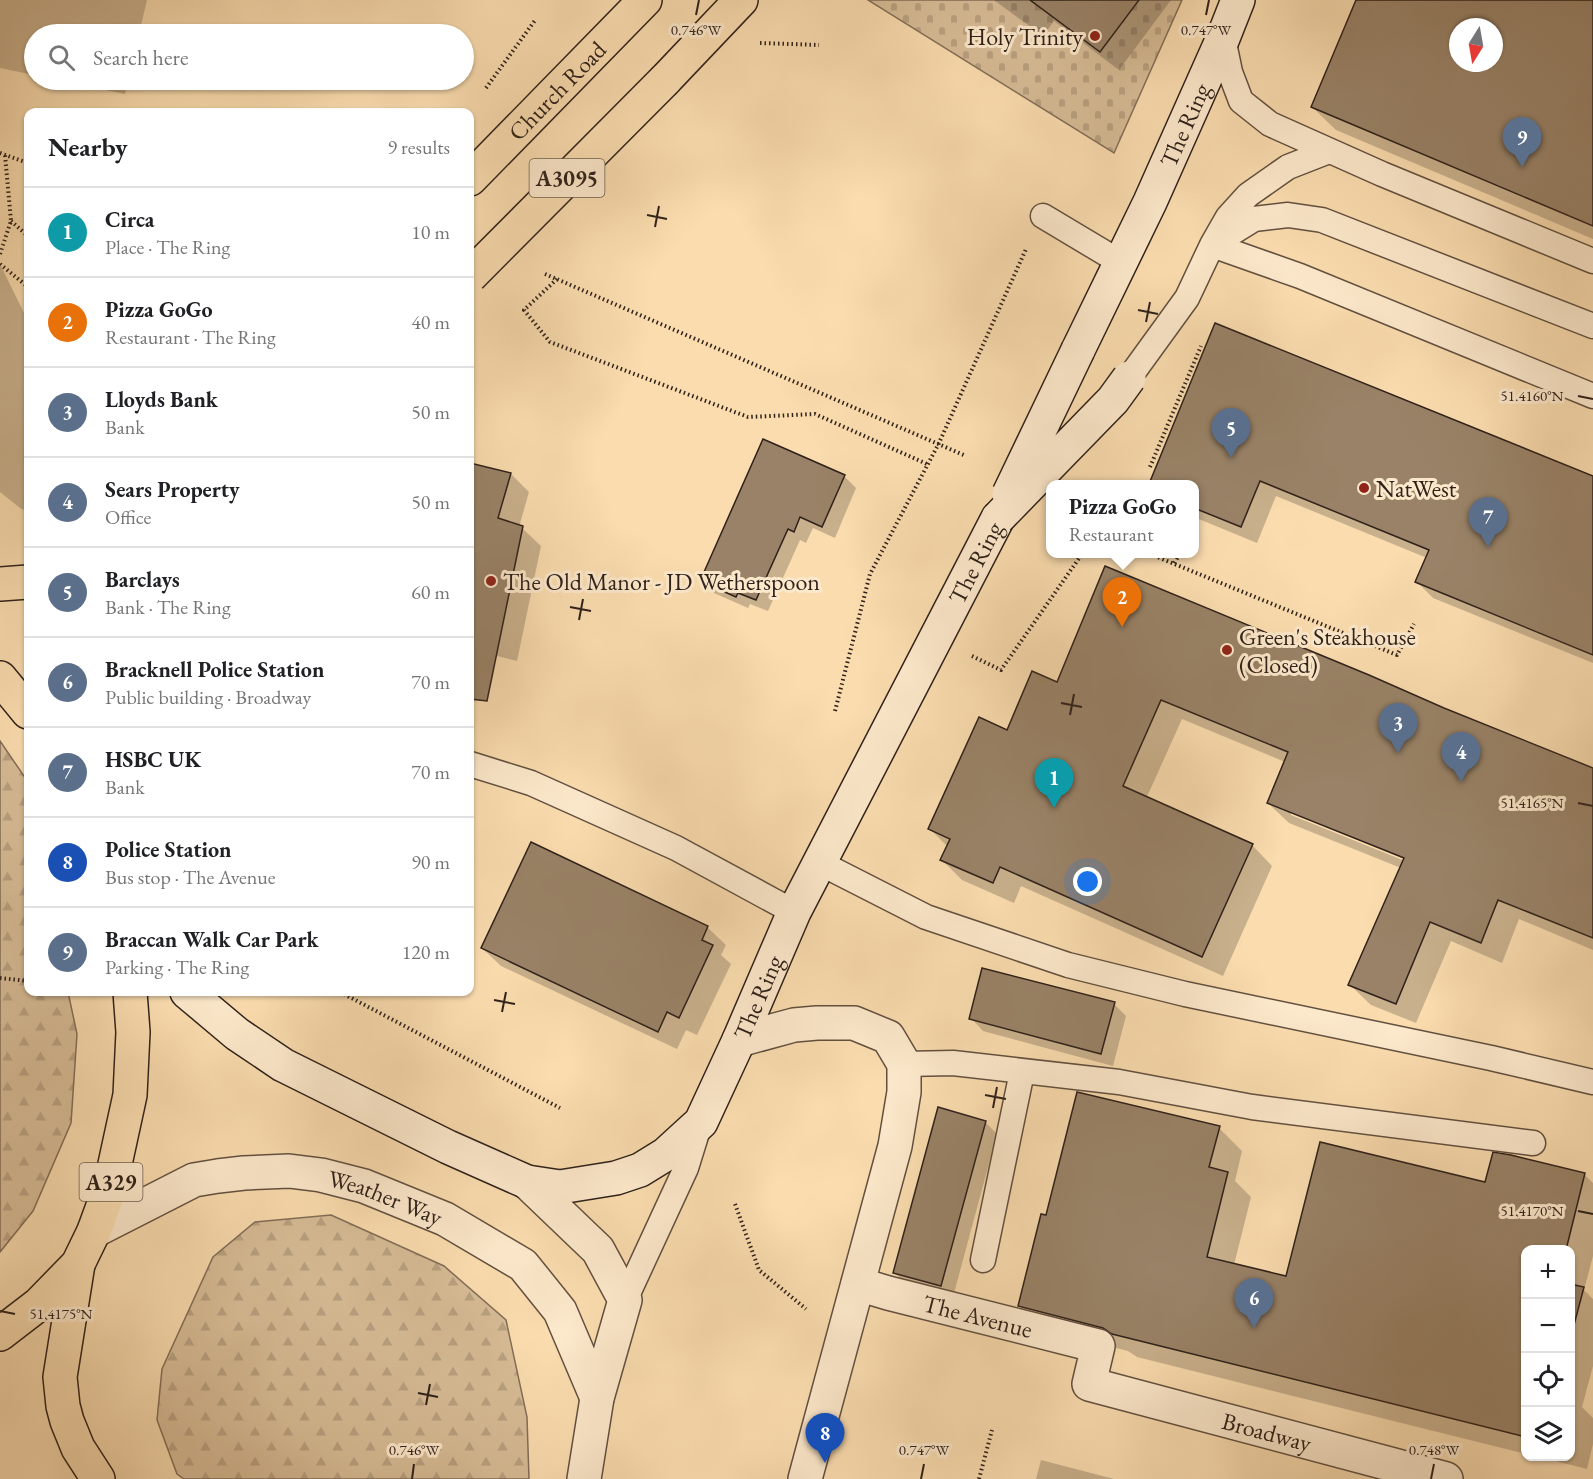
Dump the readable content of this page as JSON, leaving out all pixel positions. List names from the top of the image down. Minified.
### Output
{"streets":{"main road":["Church Road","A3095","A329"],"street":["The Ring","Weather Way","The Avenue","Broadway"]},"crossings":[["A329","Weather Way"],["The Avenue","Broadway"]],"places":["Holy Trinity","NatWest","The Old Manor - JD Wetherspoon","Green's Steakhouse (Closed)"],"north":"bottom","page":{"search":"Search here","heading":["Nearby","9 results"],"pins":["9","5","7","2","3","4","1","6","8"],"list":[{"mark":"1","name":"Circa","note":"Place · The Ring","value":"10 m"},{"mark":"2","name":"Pizza GoGo","note":"Restaurant · The Ring","value":"40 m"},{"mark":"3","name":"Lloyds Bank","note":"Bank","value":"50 m"},{"mark":"4","name":"Sears Property","note":"Office","value":"50 m"},{"mark":"5","name":"Barclays","note":"Bank · The Ring","value":"60 m"},{"mark":"6","name":"Bracknell Police Station","note":"Public building · Broadway","value":"70 m"},{"mark":"7","name":"HSBC UK","note":"Bank","value":"70 m"},{"mark":"8","name":"Police Station","note":"Bus stop · The Avenue","value":"90 m"},{"mark":"9","name":"Braccan Walk Car Park","note":"Parking · The Ring","value":"120 m"}],"popup":["Pizza GoGo","Restaurant"],"map_buttons":["+","−"]},"coordinates":["0.746°W","0.747°W","51.4160°N","51.4165°N","51.4170°N","51.4175°N","0.748°W"]}
